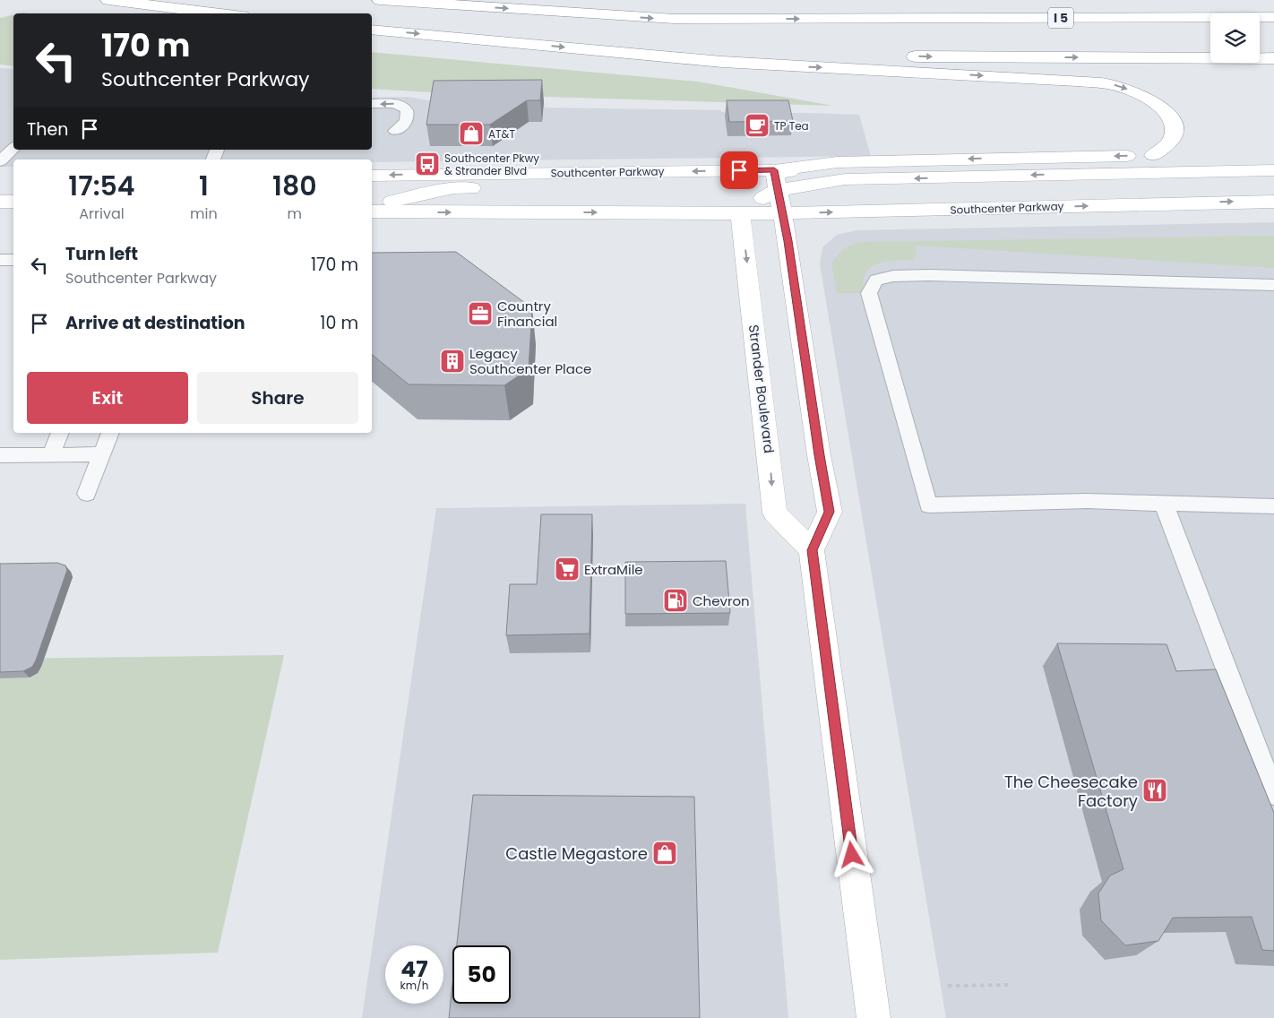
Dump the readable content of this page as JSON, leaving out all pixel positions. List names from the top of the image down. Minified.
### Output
{"streets":{"main road":["I 5","Southcenter Parkway","Strander Boulevard"]},"crossings":[["Southcenter Parkway","Strander Boulevard"]],"places":{"cafe":["TP Tea"],"shop":["AT&T","Castle Megastore"],"bus stop":["Southcenter Pkwy & Strander Blvd"],"office":["Country Financial"],"building":["Legacy Southcenter Place"],"supermarket":["ExtraMile"],"fuel station":["Chevron"],"restaurant":["The Cheesecake Factory"]},"page":{"turn":["170 m","Southcenter Parkway"],"then":"Then","eta":["17:54","Arrival","1","min","180","m"],"list":[{"name":"Turn left","note":"Southcenter Parkway","value":"170 m"},{"name":"Arrive at destination","value":"10 m"}],"buttons":["Exit","Share"],"speed":"47 km/h","limit":"50"}}
